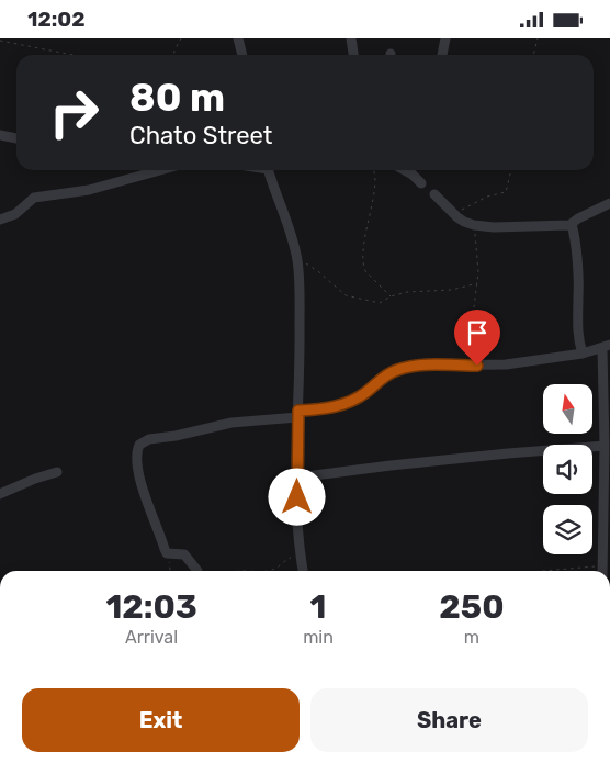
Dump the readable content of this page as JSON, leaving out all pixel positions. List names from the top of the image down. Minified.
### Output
{"north":"top","page":{"status":"12:02","turn":["80 m","Chato Street"],"eta":["12:03","Arrival","1","min","250","m"],"buttons":["Exit","Share"]}}
